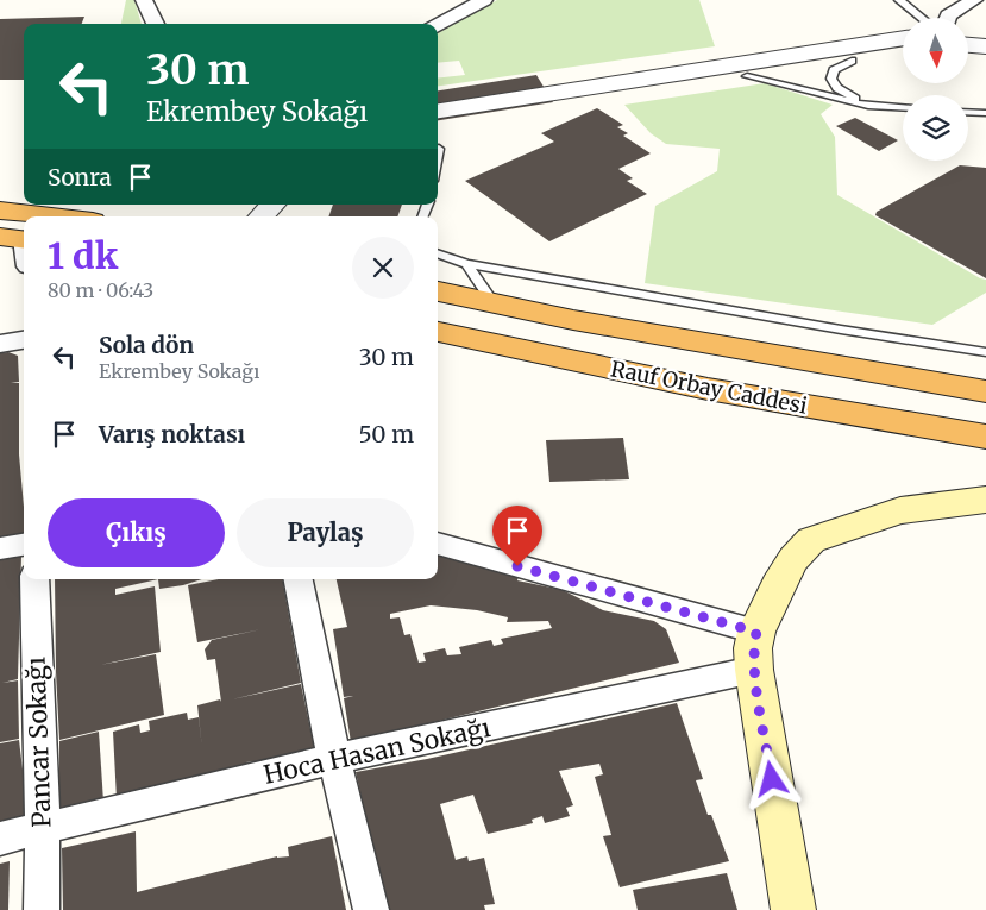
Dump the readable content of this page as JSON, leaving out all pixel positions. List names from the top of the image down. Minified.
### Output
{"streets":{"highway":["Rauf Orbay Caddesi"],"street":["Pancar Sokağı","Hoca Hasan Sokağı"]},"crossings":[["Pancar Sokağı","Hoca Hasan Sokağı"]],"north":"bottom","page":{"turn":["30 m","Ekrembey Sokağı"],"then":"Sonra","heading":["1 dk","80 m · 06:43"],"list":[{"name":"Sola dön","note":"Ekrembey Sokağı","value":"30 m"},{"name":"Varış noktası","value":"50 m"}],"buttons":["Çıkış","Paylaş"]}}
